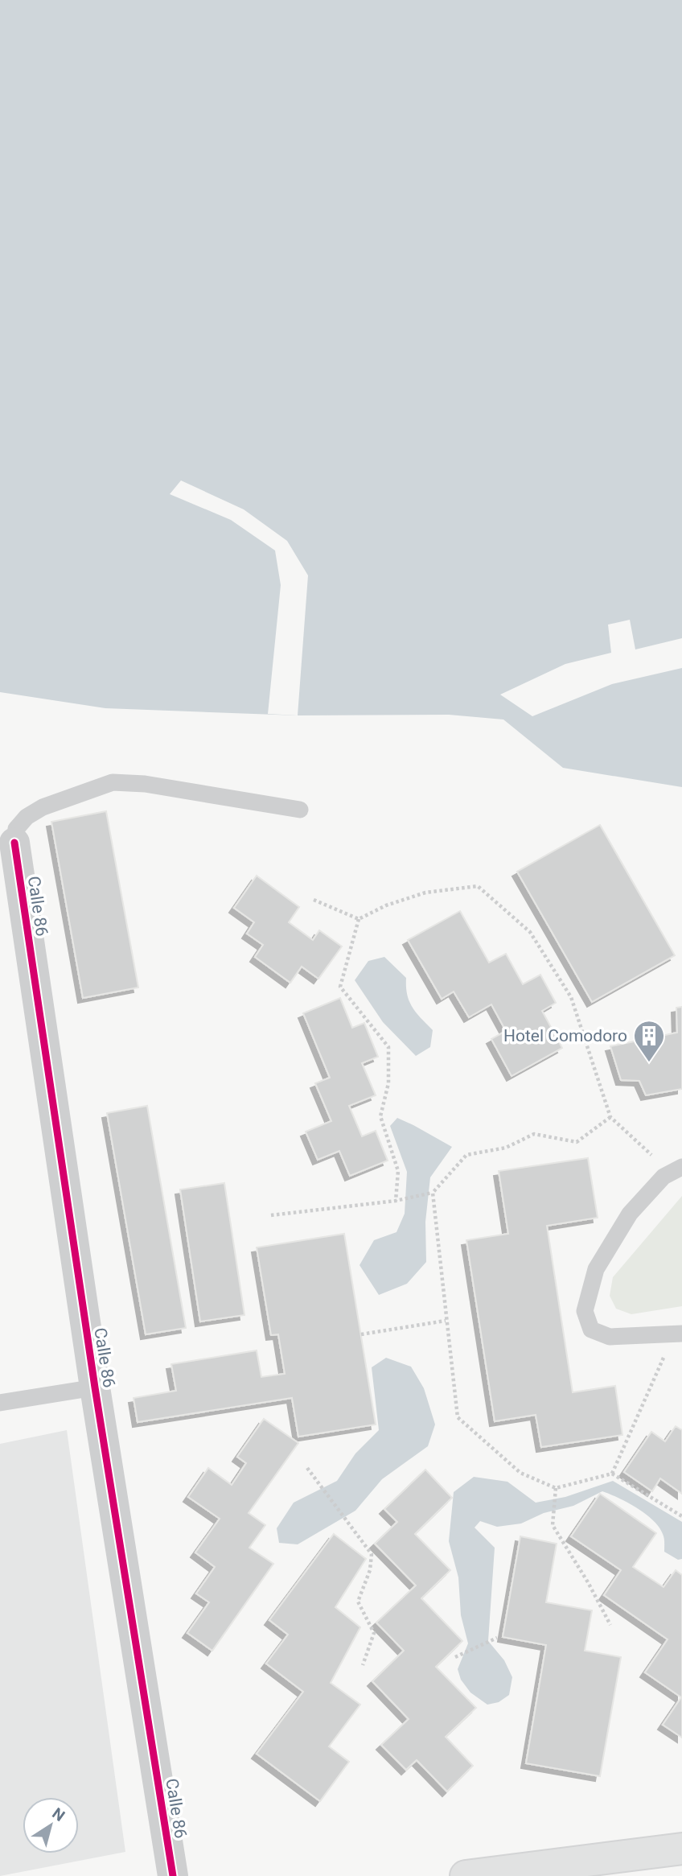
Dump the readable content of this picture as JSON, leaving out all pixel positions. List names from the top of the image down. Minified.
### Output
{"streets":{"street":["Calle 86"]},"places":{"building":["Hotel Comodoro"]},"north":"top right"}
